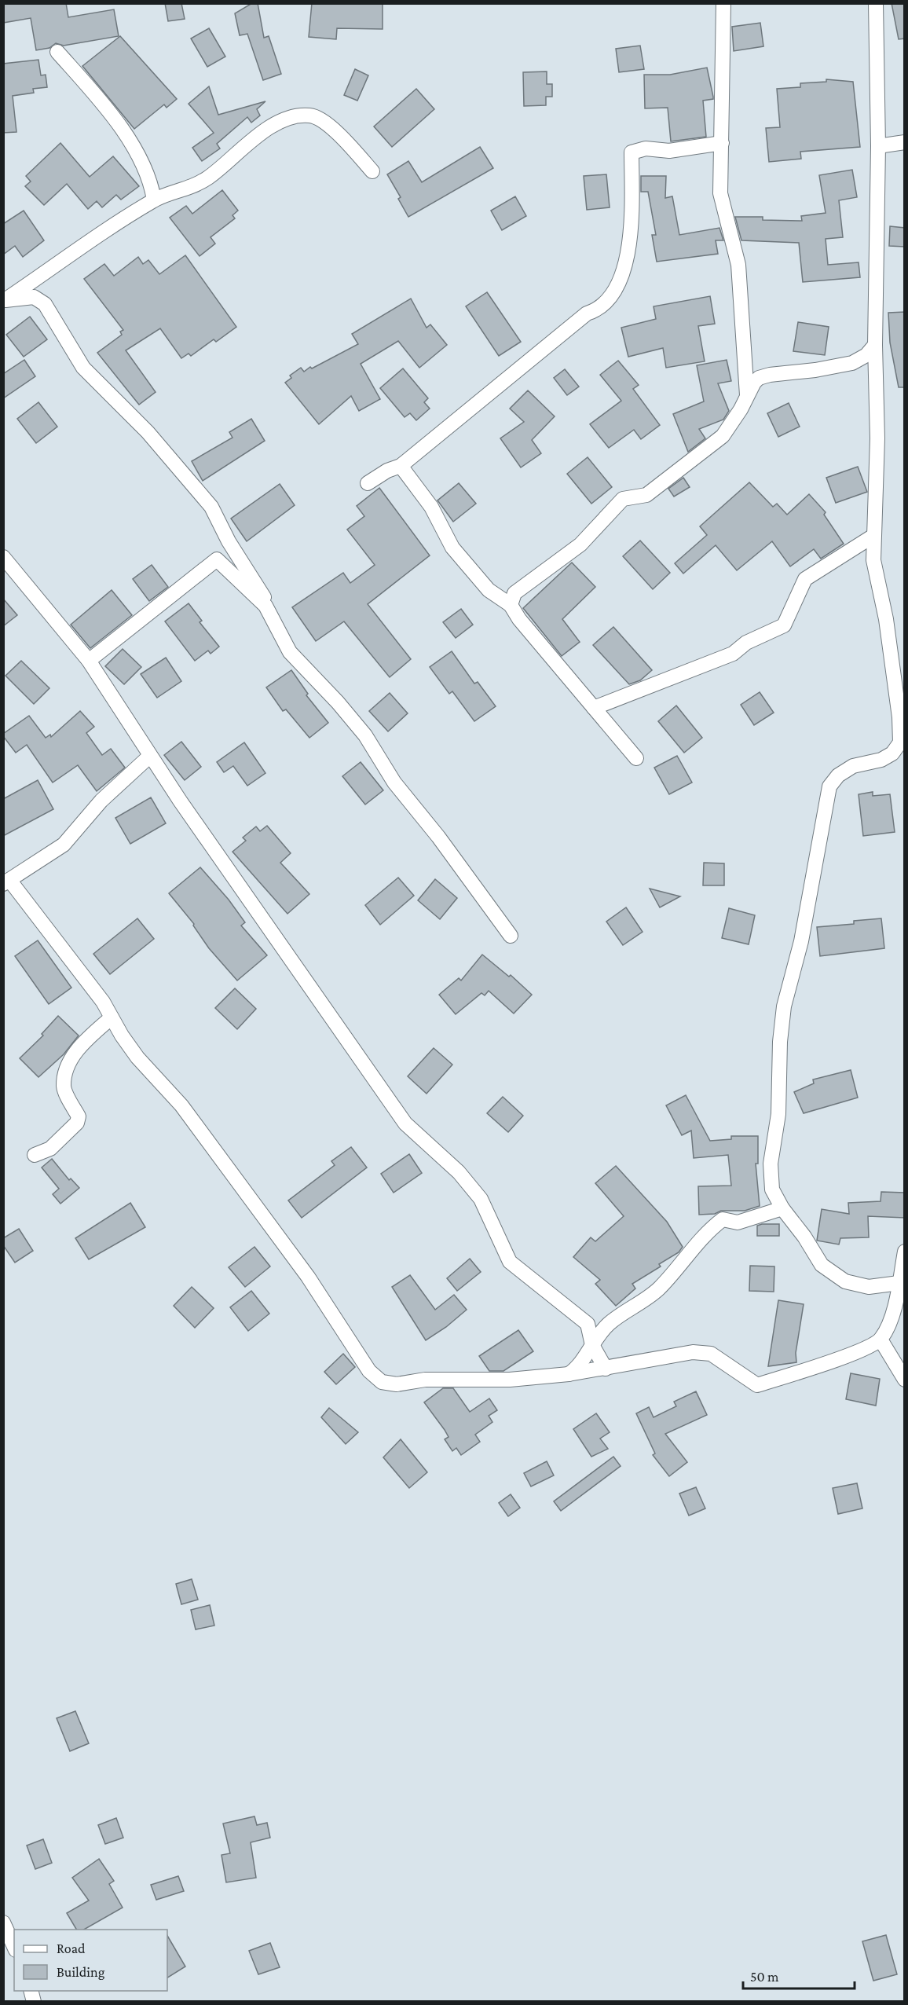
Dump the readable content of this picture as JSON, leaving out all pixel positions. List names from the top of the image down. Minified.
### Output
{"legend":["Road","Building"],"scale_bar":"50 m"}
